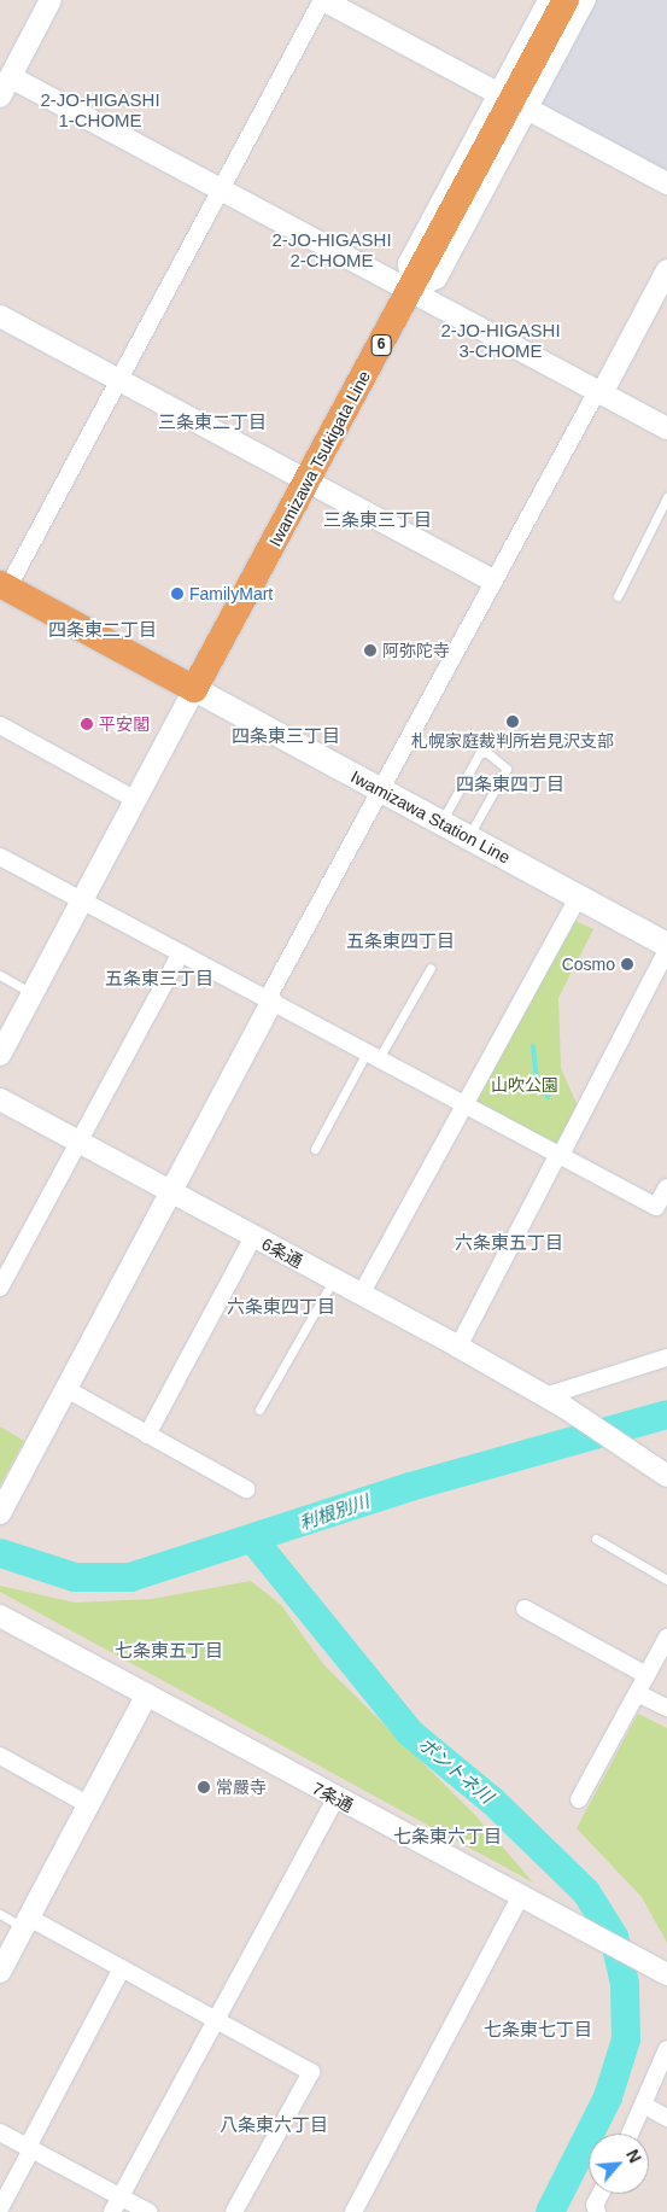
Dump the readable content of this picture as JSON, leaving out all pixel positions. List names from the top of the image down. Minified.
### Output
{"streets":{"main road":["6","Iwamizawa Tsukigata Line","Iwamizawa Station Line"],"street":["6条通","7条通"]},"crossings":[["Iwamizawa Tsukigata Line","Iwamizawa Station Line"]],"districts":["2-JO-HIGASHI 1-CHOME","2-JO-HIGASHI 2-CHOME","2-JO-HIGASHI 3-CHOME","三条東二丁目","三条東三丁目","四条東二丁目","四条東三丁目","四条東四丁目","五条東四丁目","五条東三丁目","六条東五丁目","六条東四丁目","七条東五丁目","七条東六丁目","七条東七丁目","八条東六丁目"],"water":["利根別川","ポントネ川"],"parks":["山吹公園"],"places":["FamilyMart","阿弥陀寺","札幌家庭裁判所岩見沢支部","平安閣","Cosmo","常嚴寺"],"north":"top right"}
